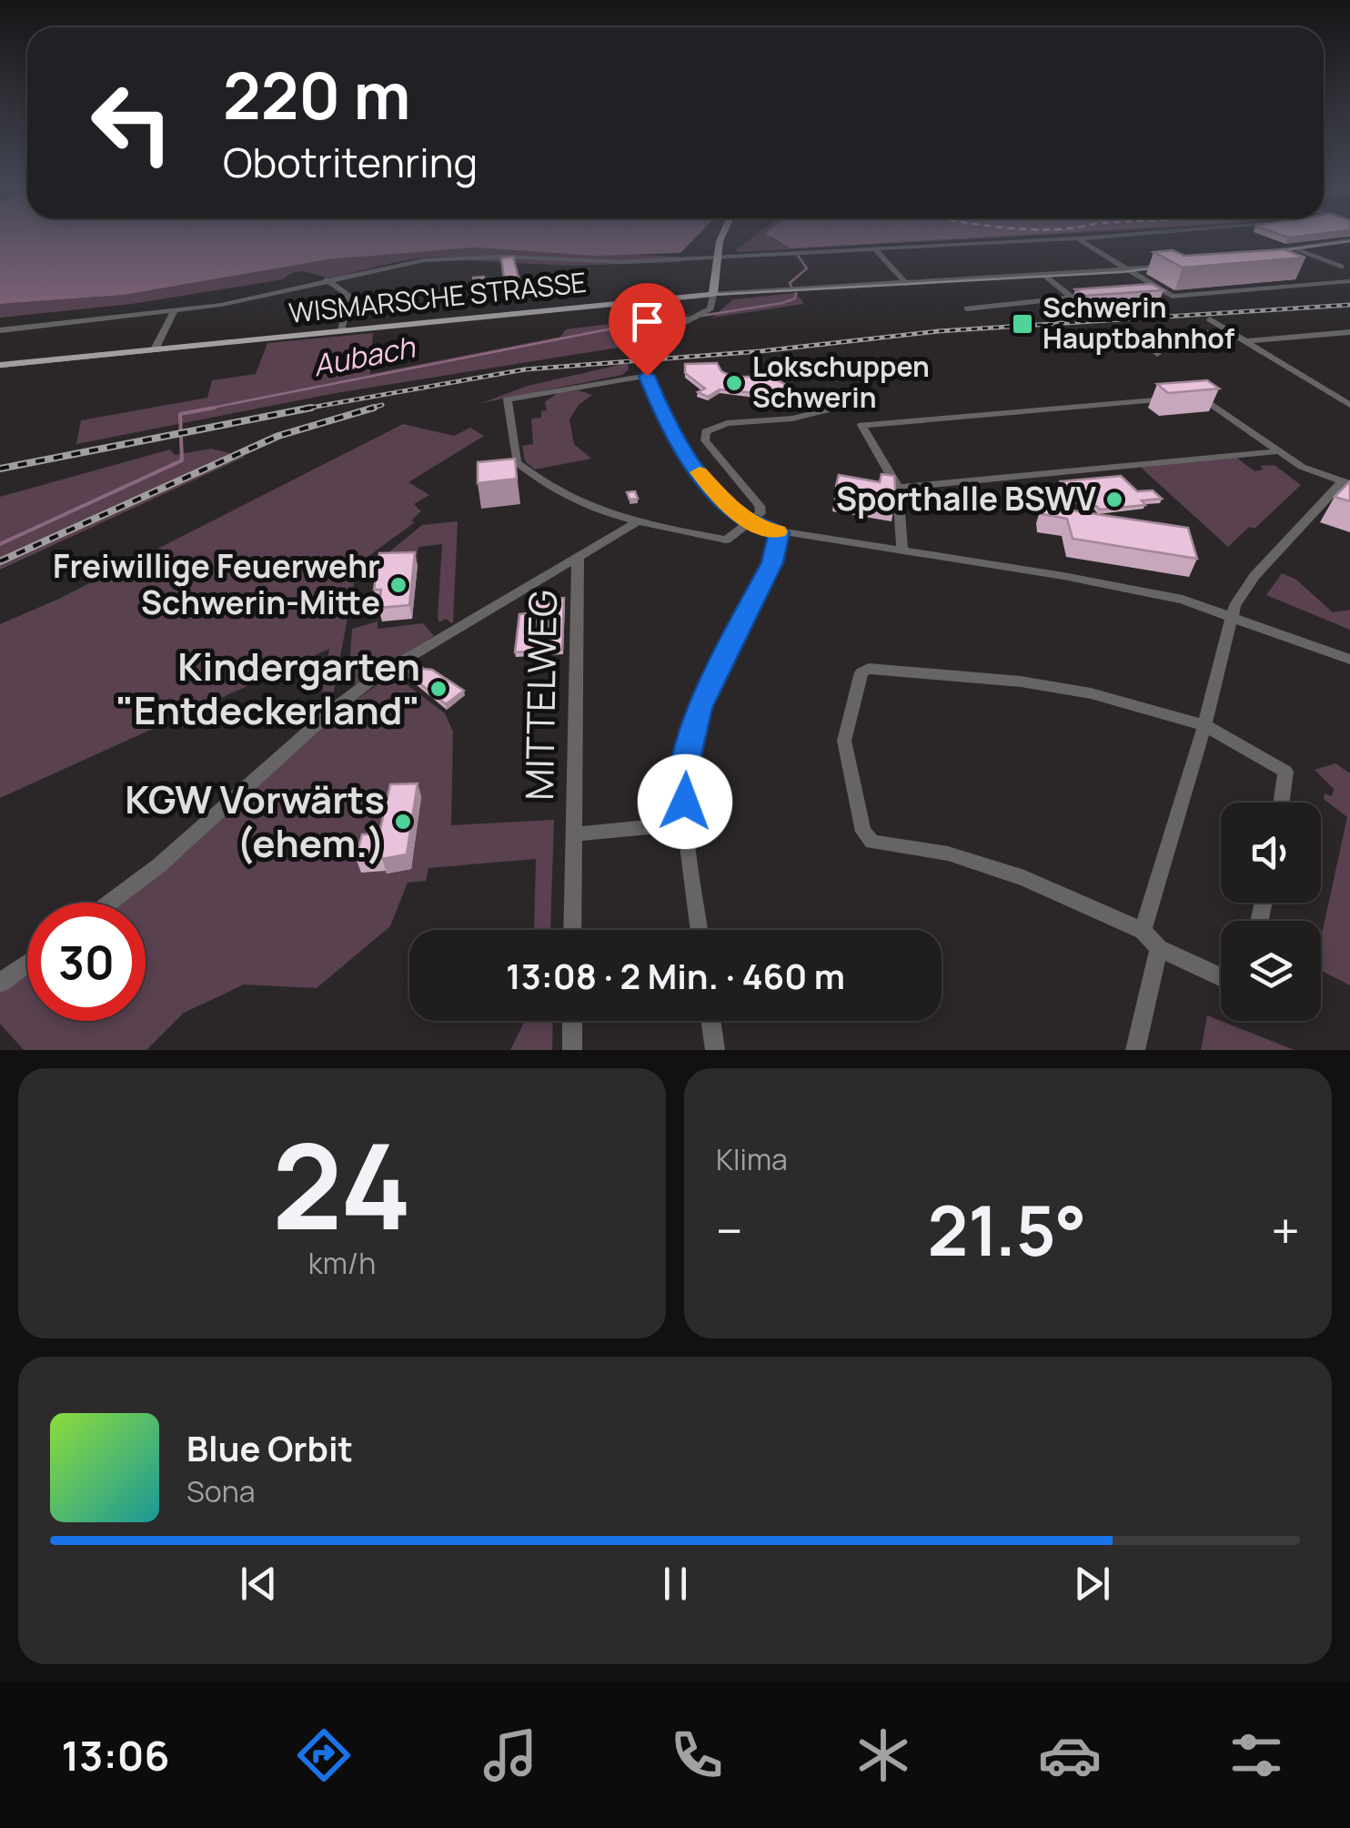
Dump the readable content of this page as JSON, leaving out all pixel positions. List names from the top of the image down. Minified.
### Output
{"streets":{"main road":["WISMARSCHE STRASSE"],"street":["MITTELWEG"]},"water":["Aubach"],"places":{"transit":["Schwerin Hauptbahnhof"],"other":["Lokschuppen Schwerin","Sporthalle BSWV","Freiwillige Feuerwehr Schwerin-Mitte","Kindergarten \"Entdeckerland\"","KGW Vorwärts (ehem.)"]},"page":{"turn":["220 m","Obotritenring"],"limit":"30","trip":"13:08 · 2 Min. · 460 m","tile":[["24","km/h"],"Klima"],"heat":["−","21.5°","+"],"song":["Blue Orbit","Sona"],"tabs":"13:06"}}
